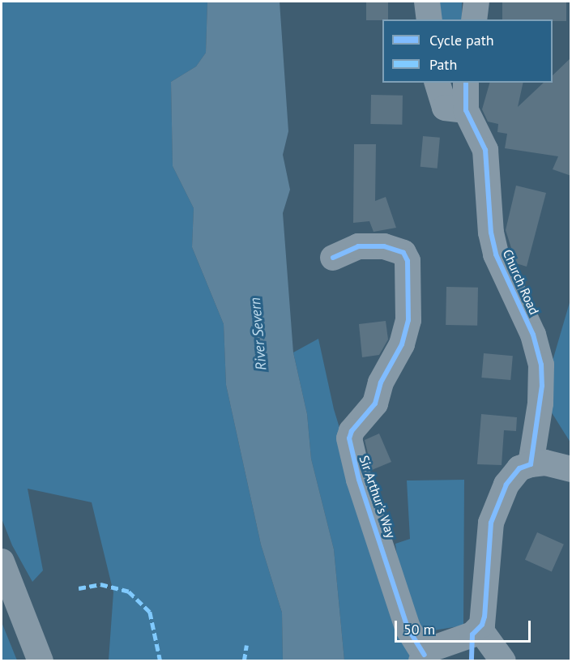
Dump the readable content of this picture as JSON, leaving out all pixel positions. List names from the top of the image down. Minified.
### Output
{"streets":{"street":["Church Road","Sir Arthur's Way"]},"water":["River Severn"],"legend":["Cycle path","Path"],"scale_bar":"50 m"}
